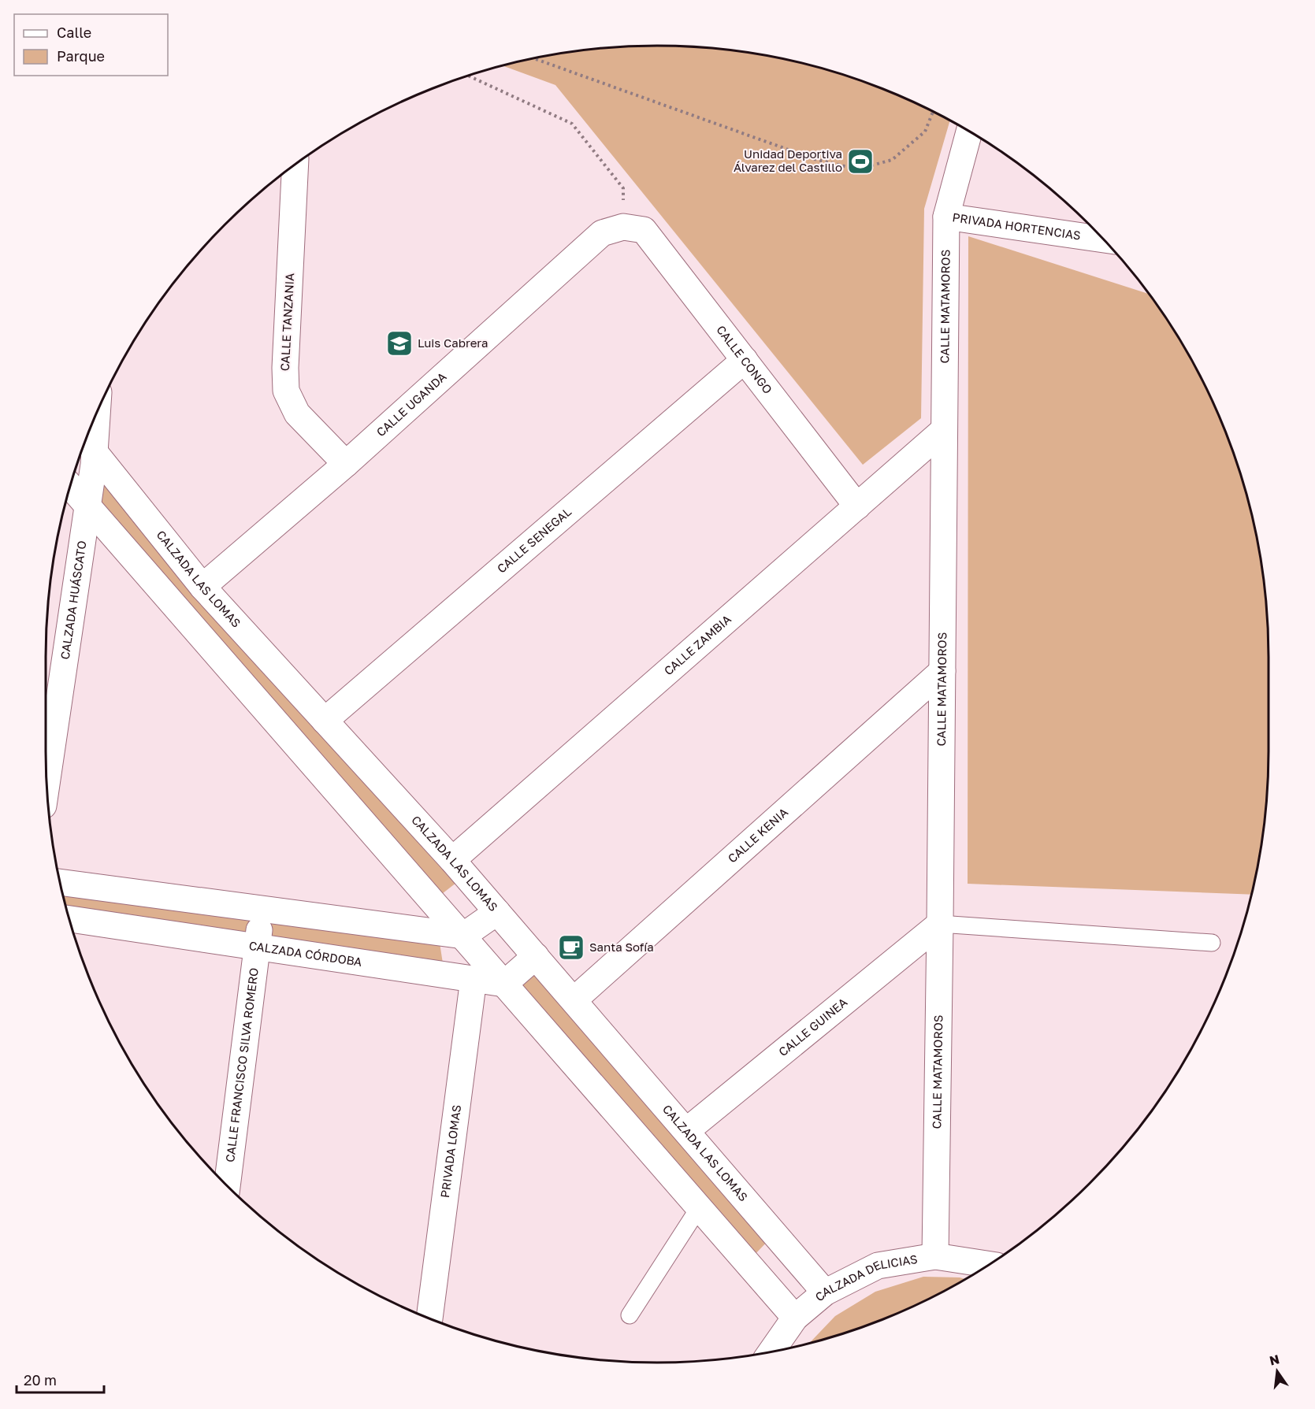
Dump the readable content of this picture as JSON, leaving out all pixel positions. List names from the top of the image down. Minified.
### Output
{"streets":{"street":["PRIVADA HORTENCIAS","CALLE MATAMOROS","CALLE TANZANIA","CALLE CONGO","CALLE UGANDA","CALLE SENEGAL","CALZADA LAS LOMAS","CALZADA HUÁSCATO","CALLE ZAMBIA","CALLE KENIA","CALZADA CÓRDOBA","CALLE GUINEA","CALLE FRANCISCO SILVA ROMERO","PRIVADA LOMAS","CALZADA DELICIAS"]},"crossings":[["PRIVADA HORTENCIAS","CALLE MATAMOROS"],["CALLE MATAMOROS","CALLE ZAMBIA"],["CALLE MATAMOROS","CALLE KENIA"],["CALLE MATAMOROS","CALLE GUINEA"],["CALLE MATAMOROS","CALZADA DELICIAS"],["CALLE TANZANIA","CALLE UGANDA"],["CALLE CONGO","CALLE UGANDA"],["CALLE CONGO","CALLE SENEGAL"],["CALLE CONGO","CALLE ZAMBIA"],["CALLE UGANDA","CALZADA LAS LOMAS"],["CALLE SENEGAL","CALZADA LAS LOMAS"],["CALZADA LAS LOMAS","CALZADA HUÁSCATO"],["CALZADA LAS LOMAS","CALLE ZAMBIA"],["CALZADA LAS LOMAS","CALLE KENIA"],["CALZADA LAS LOMAS","CALLE GUINEA"],["CALZADA LAS LOMAS","CALZADA DELICIAS"],["CALZADA CÓRDOBA","CALLE FRANCISCO SILVA ROMERO"],["CALZADA CÓRDOBA","PRIVADA LOMAS"]],"places":{"sports":["Unidad Deportiva Álvarez del Castillo"],"school or university":["Luis Cabrera"],"cafe":["Santa Sofía"]},"legend":["Calle","Parque"],"scale_bar":"20 m","north":"top"}
